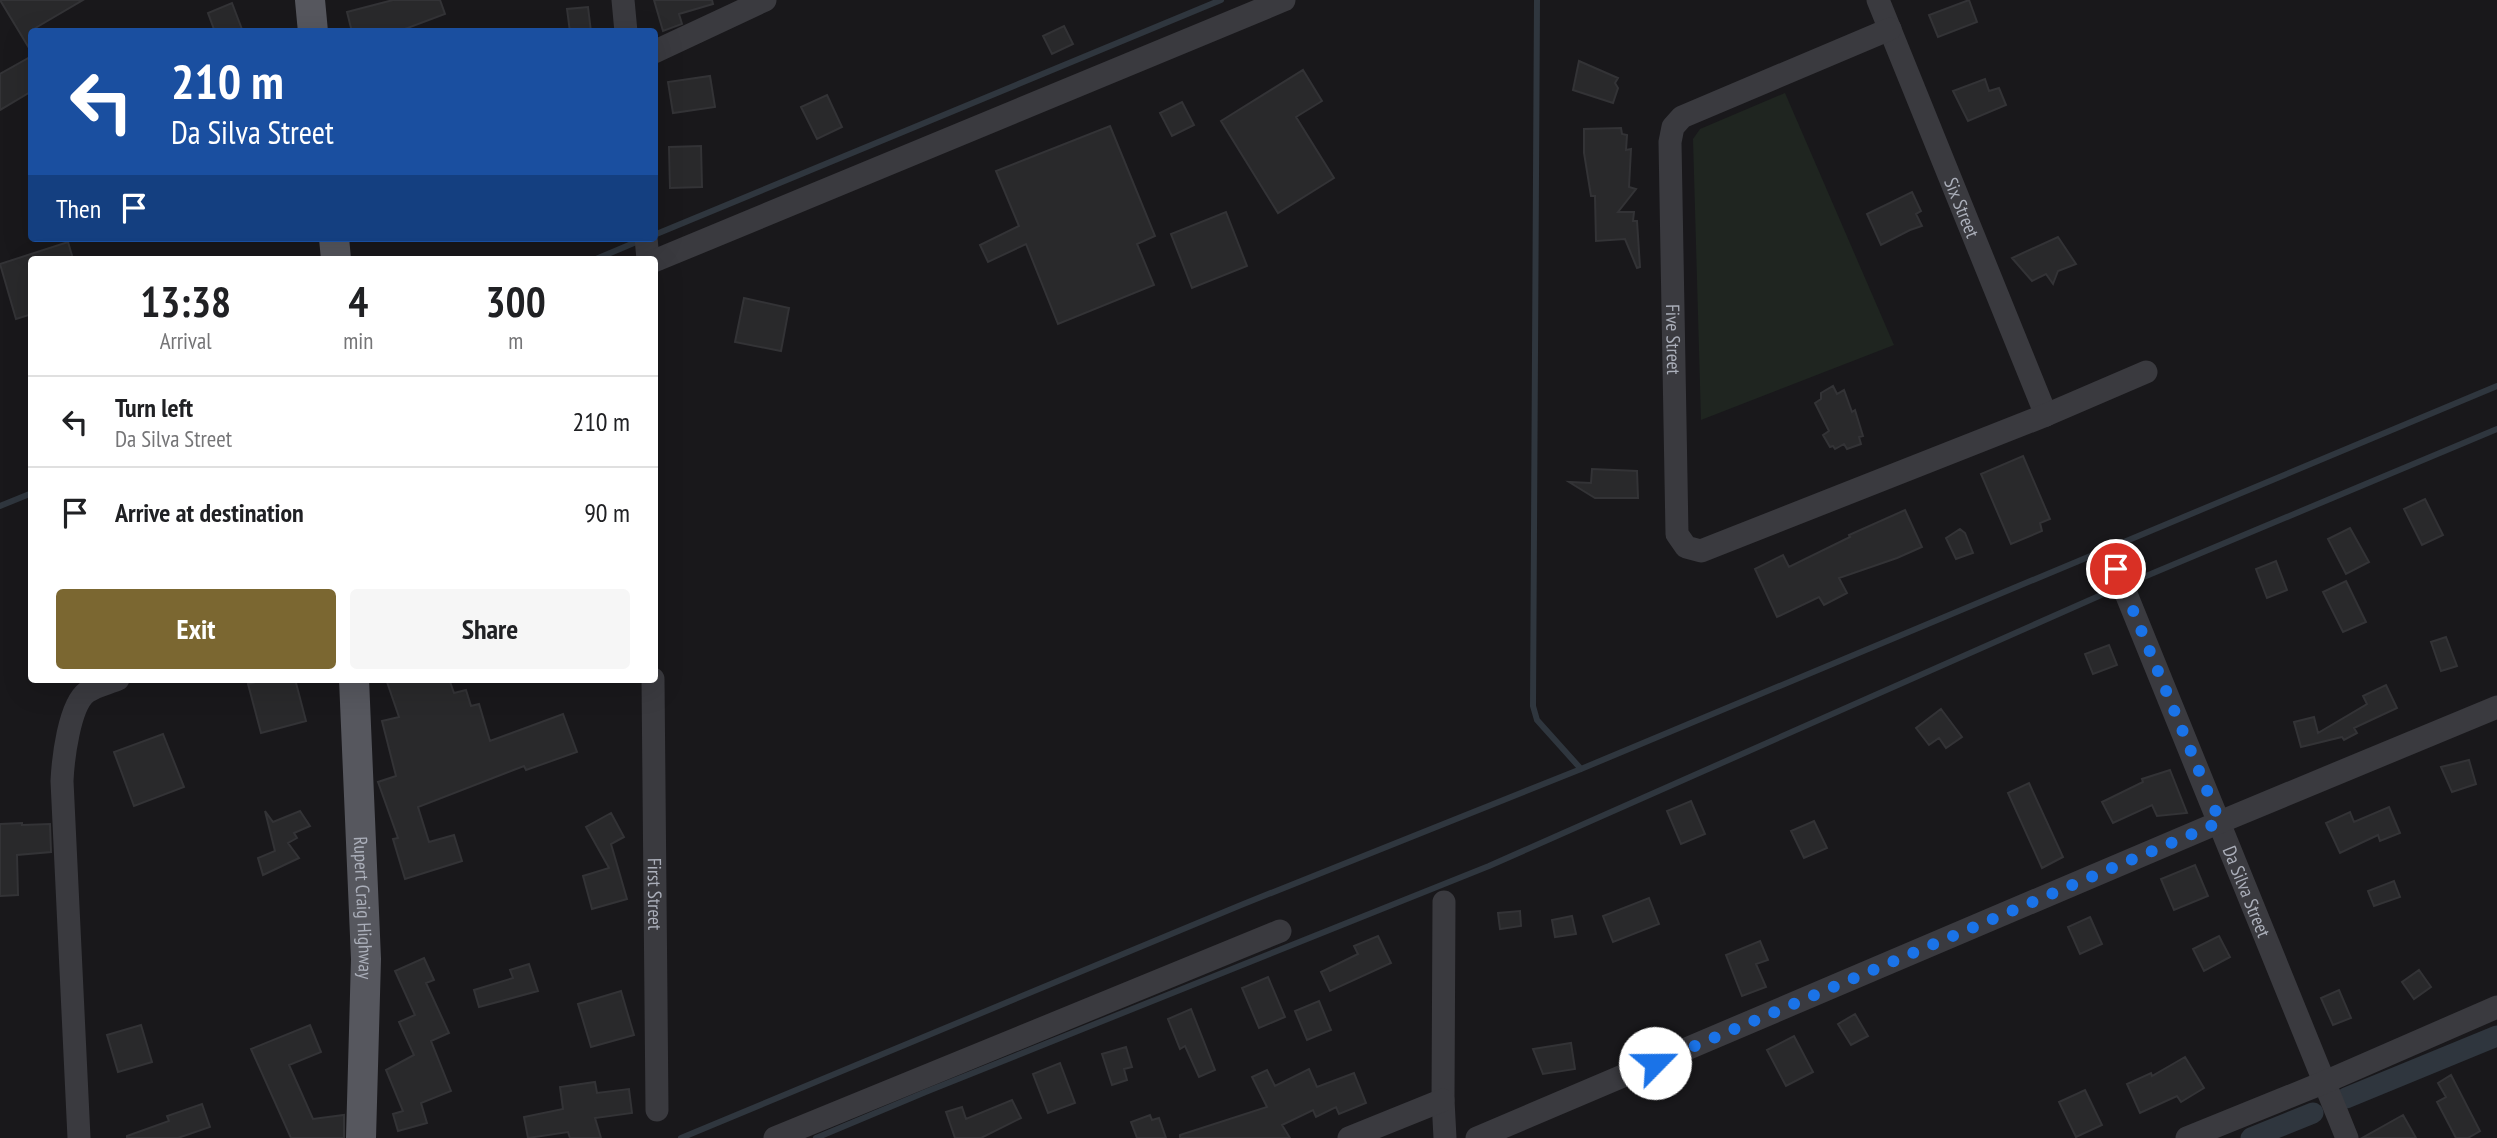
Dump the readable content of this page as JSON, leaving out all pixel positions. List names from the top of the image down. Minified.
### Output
{"streets":{"main road":["Rupert Craig Highway"],"street":["Six Street","Five Street","Da Silva Street","First Street"]},"crossings":[["Six Street","Five Street"]],"page":{"turn":["210 m","Da Silva Street"],"then":"Then","eta":["13:38","Arrival","4","min","300","m"],"list":[{"name":"Turn left","note":"Da Silva Street","value":"210 m"},{"name":"Arrive at destination","value":"90 m"}],"buttons":["Exit","Share"]}}
